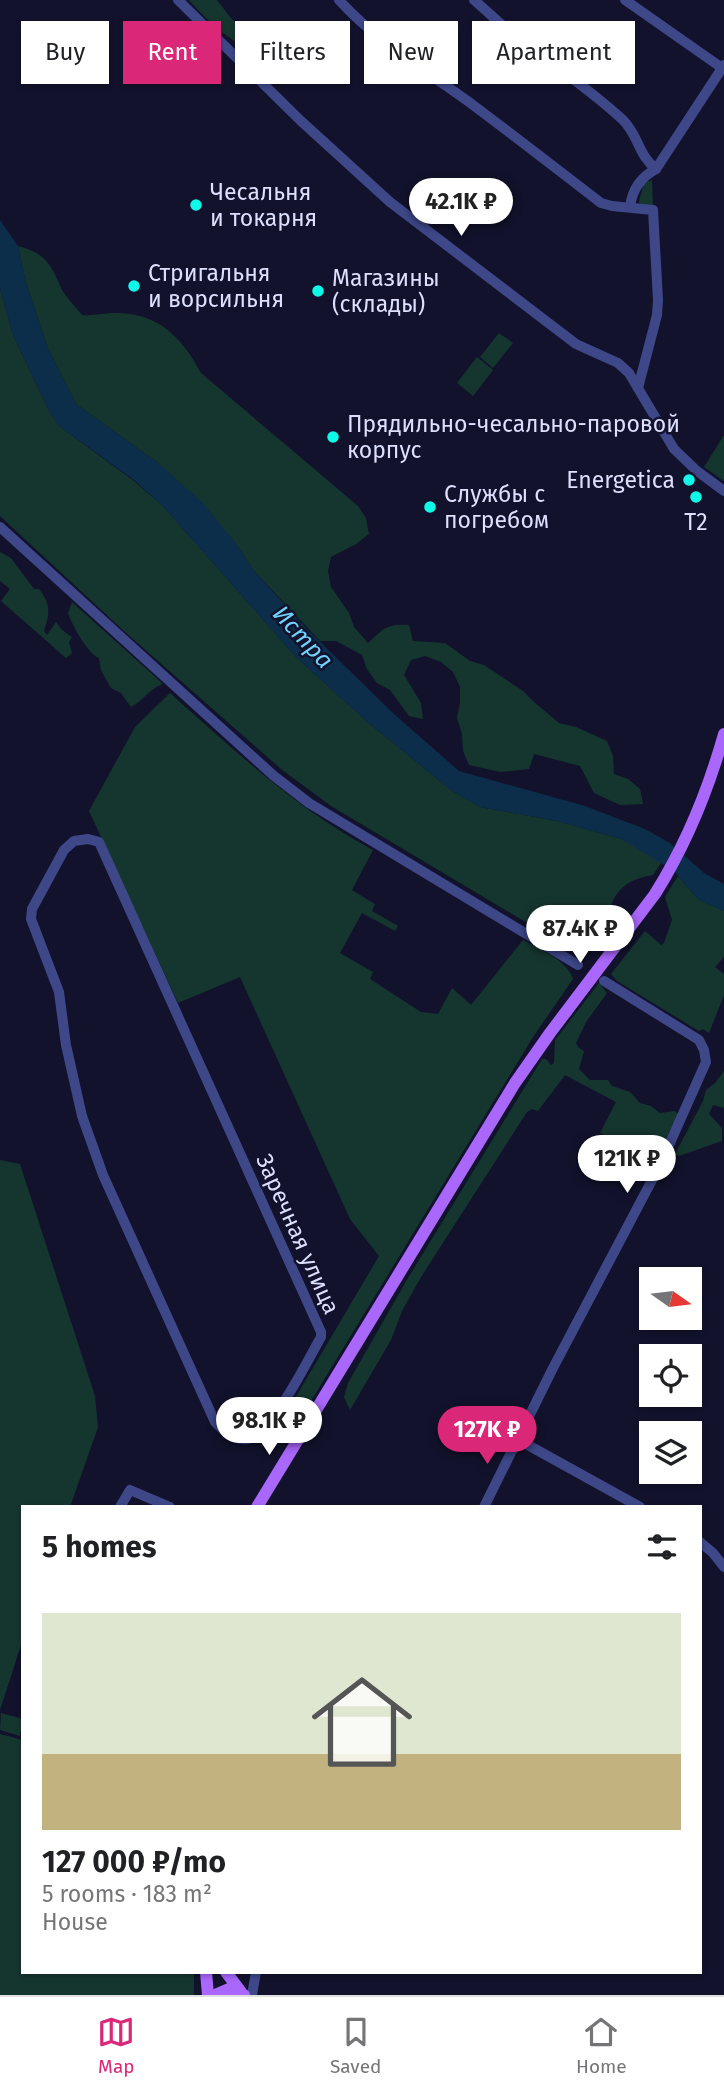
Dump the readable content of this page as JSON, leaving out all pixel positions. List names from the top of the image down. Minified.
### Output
{"streets":{"street":["Заречная улица"]},"water":["Истра"],"places":["Чесальня и токарня","Стригальня и ворсильня","Магазины (склады)","Прядильно-чесально-паровой корпус","Energetica","T2","Службы с погребом"],"north":"right","page":{"chip":["Buy","Rent","Filters","New","Apartment"],"price":["42.1K ₽","87.4K ₽","121K ₽","98.1K ₽","127K ₽"],"heading":"5 homes","list":[{"name":"127 000 ₽/mo","note":"5 rooms · 183 m² · House"}],"tabs":["Map","Saved","Home"]}}
